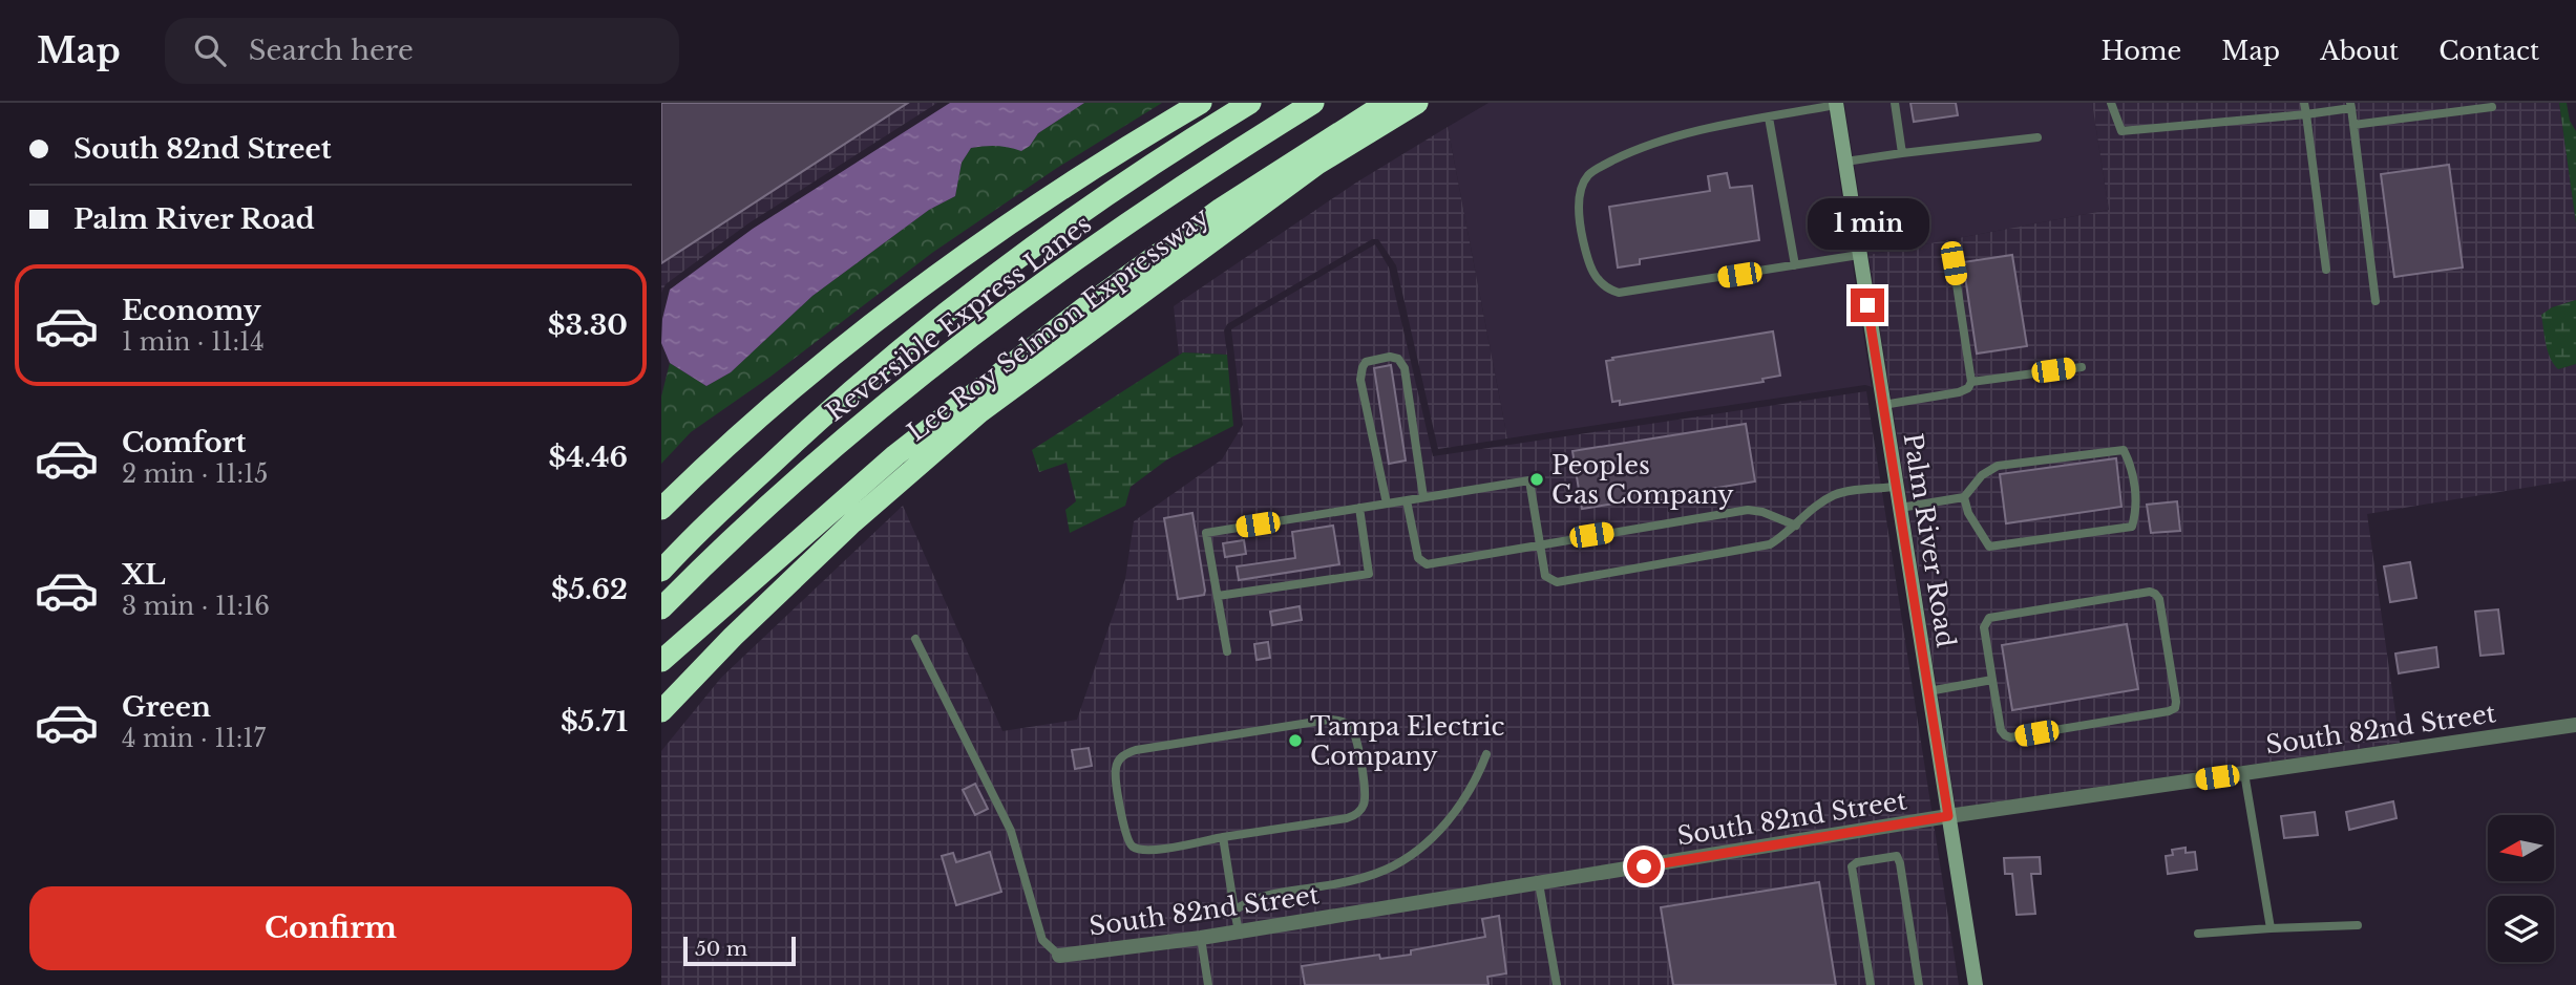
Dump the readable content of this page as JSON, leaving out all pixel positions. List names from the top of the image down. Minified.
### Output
{"streets":{"highway":["Reversible Express Lanes","Lee Roy Selmon Expressway"],"street":["Palm River Road","South 82nd Street"]},"crossings":[["Palm River Road","South 82nd Street"]],"places":["Peoples Gas Company","Tampa Electric Company"],"scale_bar":"50 m","north":"left","page":{"header":"Map","search":"Search here","nav":["Home","Map","About","Contact"],"banner":["South 82nd Street","Palm River Road"],"bubble":"1 min","list":[{"name":"Economy","note":"1 min · 11:14","value":"$3.30"},{"name":"Comfort","note":"2 min · 11:15","value":"$4.46"},{"name":"XL","note":"3 min · 11:16","value":"$5.62"},{"name":"Green","note":"4 min · 11:17","value":"$5.71"}],"buttons":"Confirm","scale":"50 m"}}
